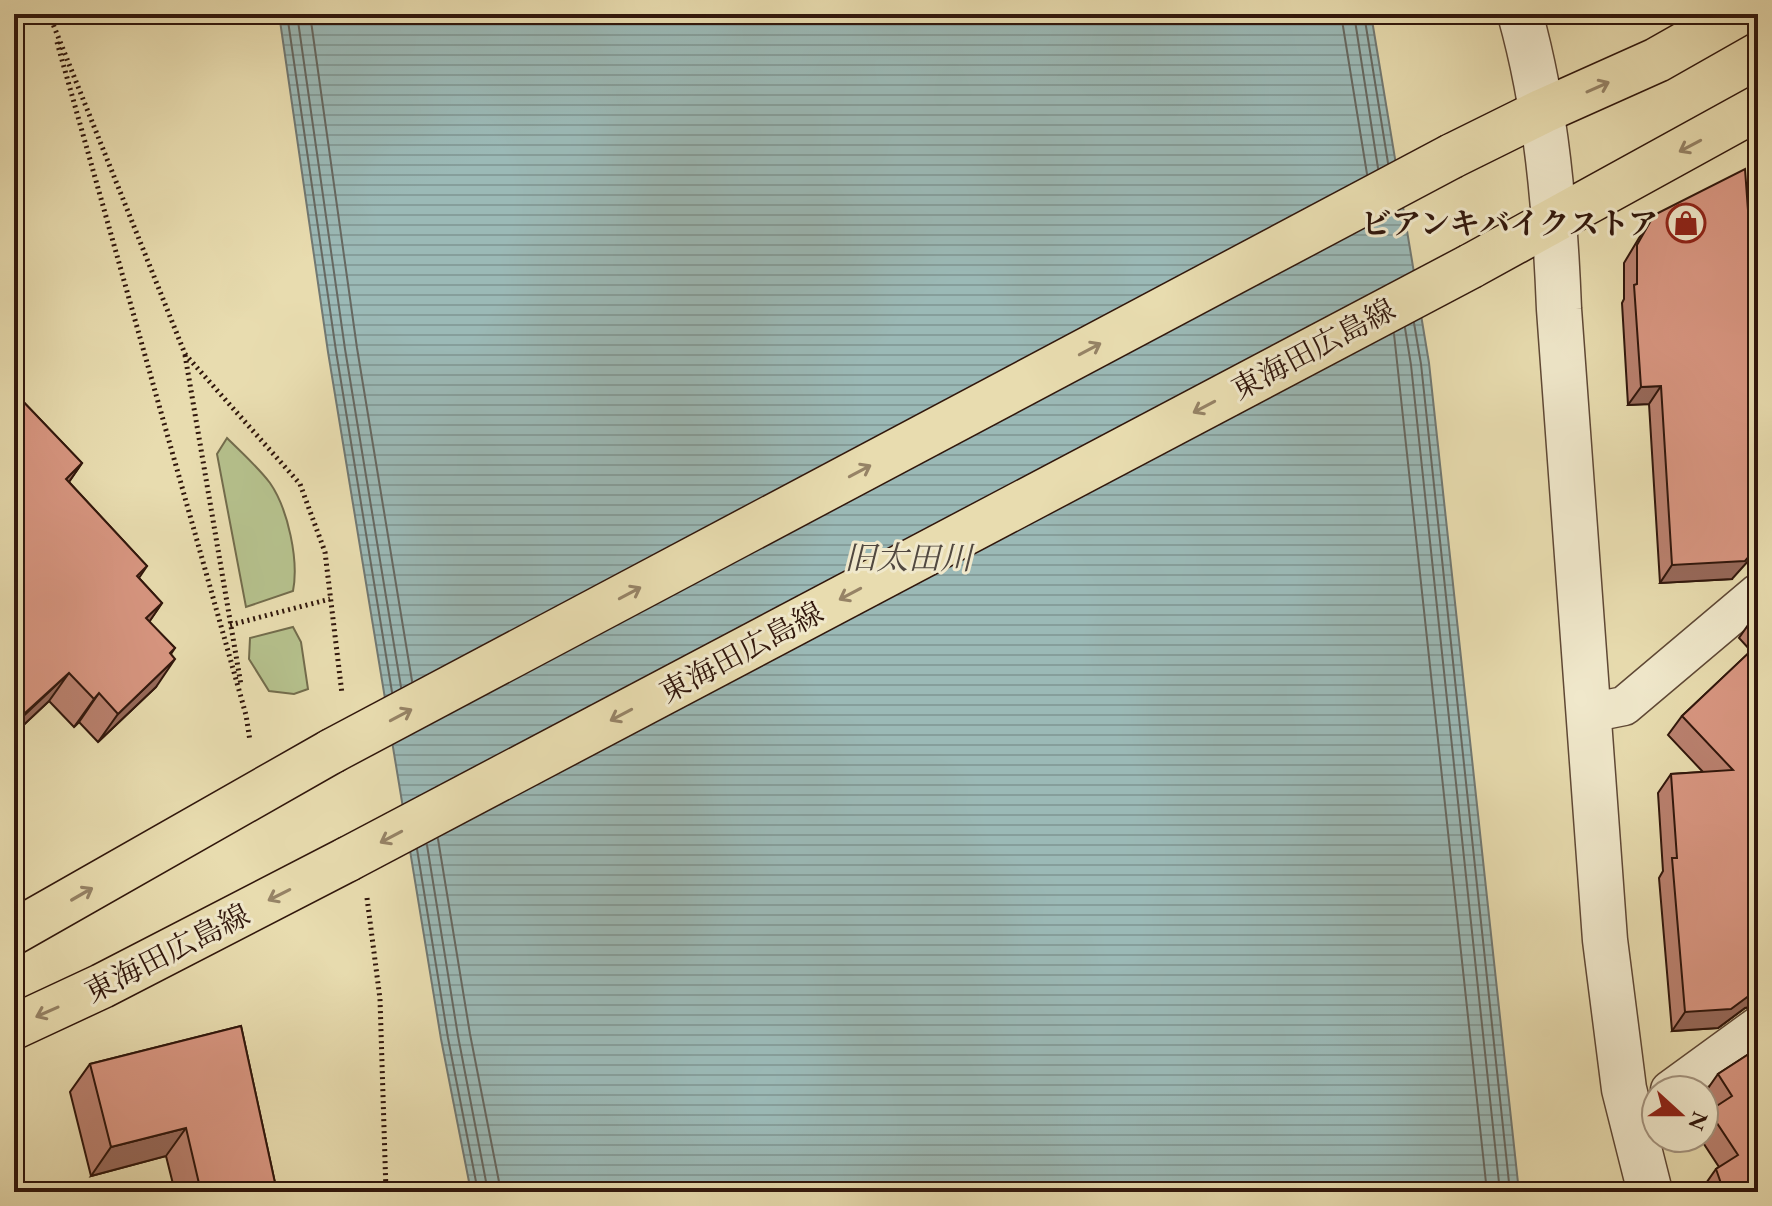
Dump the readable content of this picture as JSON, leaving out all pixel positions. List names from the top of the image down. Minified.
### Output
{"streets":{"main road":["東海田広島線"]},"water":["旧太田川"],"places":{"shop":["ビアンキバイクストア"]},"north":"right"}
